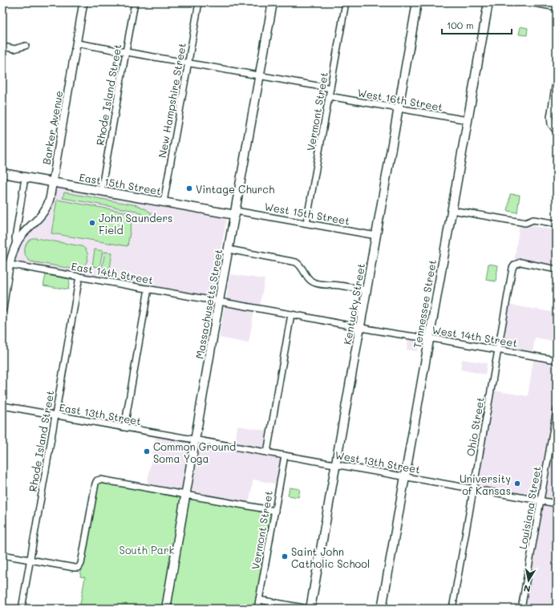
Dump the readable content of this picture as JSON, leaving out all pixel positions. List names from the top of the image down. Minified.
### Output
{"streets":{"main road":["East 15th Street","Massachusetts Street","Kentucky Street","Tennessee Street"],"street":["Rhode Island Street","West 16th Street","New Hampshire Street","Vermont Street","Barker Avenue","West 15th Street","East 14th Street","West 14th Street","East 13th Street","Ohio Street","West 13th Street","Louisiana Street"]},"crossings":[["Rhode Island Street","East 15th Street"],["Rhode Island Street","East 14th Street"],["Rhode Island Street","East 13th Street"],["West 16th Street","Vermont Street"],["West 16th Street","Kentucky Street"],["West 16th Street","Tennessee Street"],["New Hampshire Street","East 15th Street"],["Vermont Street","West 15th Street"],["Vermont Street","West 13th Street"],["Barker Avenue","East 15th Street"],["Barker Avenue","East 14th Street"],["East 15th Street","West 15th Street"],["East 15th Street","Massachusetts Street"],["West 15th Street","Massachusetts Street"],["West 15th Street","Kentucky Street"],["East 14th Street","Massachusetts Street"],["East 14th Street","West 14th Street"],["Massachusetts Street","West 14th Street"],["Massachusetts Street","East 13th Street"],["Massachusetts Street","West 13th Street"],["Kentucky Street","West 14th Street"],["Kentucky Street","West 13th Street"],["Tennessee Street","West 14th Street"],["Tennessee Street","West 13th Street"],["West 14th Street","Ohio Street"],["East 13th Street","West 13th Street"],["Ohio Street","West 13th Street"],["West 13th Street","Louisiana Street"]],"parks":["South Park"],"places":["Vintage Church","John Saunders Field","Common Ground Soma Yoga","University of Kansas","Saint John Catholic School"],"scale_bar":"100 m","north":"bottom"}
